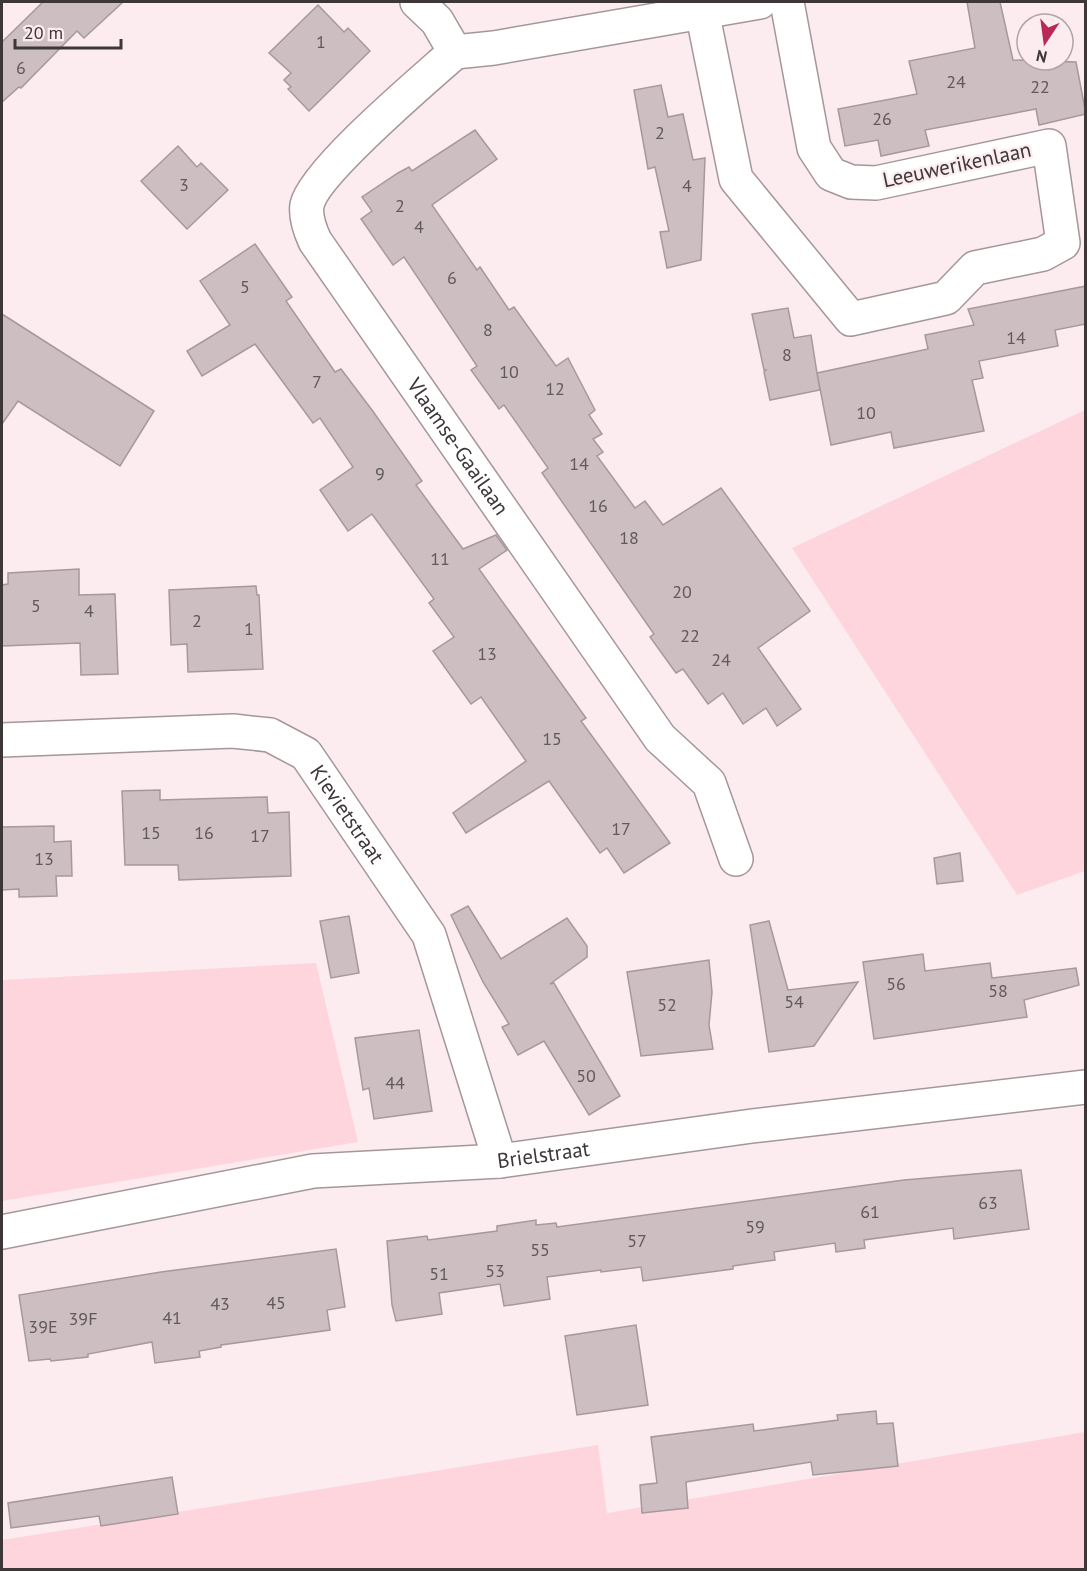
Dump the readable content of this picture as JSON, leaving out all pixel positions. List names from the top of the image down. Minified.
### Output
{"streets":{"street":["Leeuwerikenlaan","Vlaamse-Gaailaan","Kievietstraat","Brielstraat"]},"crossings":[["Kievietstraat","Brielstraat"]],"house_numbers":["1","6","24","22","26","2","3","4","2","4","6","5","8","14","8","10","7","12","10","14","9","16","18","11","20","5","4","2","1","22","13","24","15","17","15","16","17","13","56","58","54","52","50","44","63","61","59","57","55","53","51","45","43","41","39F","39E"],"scale_bar":"20 m","north":"bottom"}
